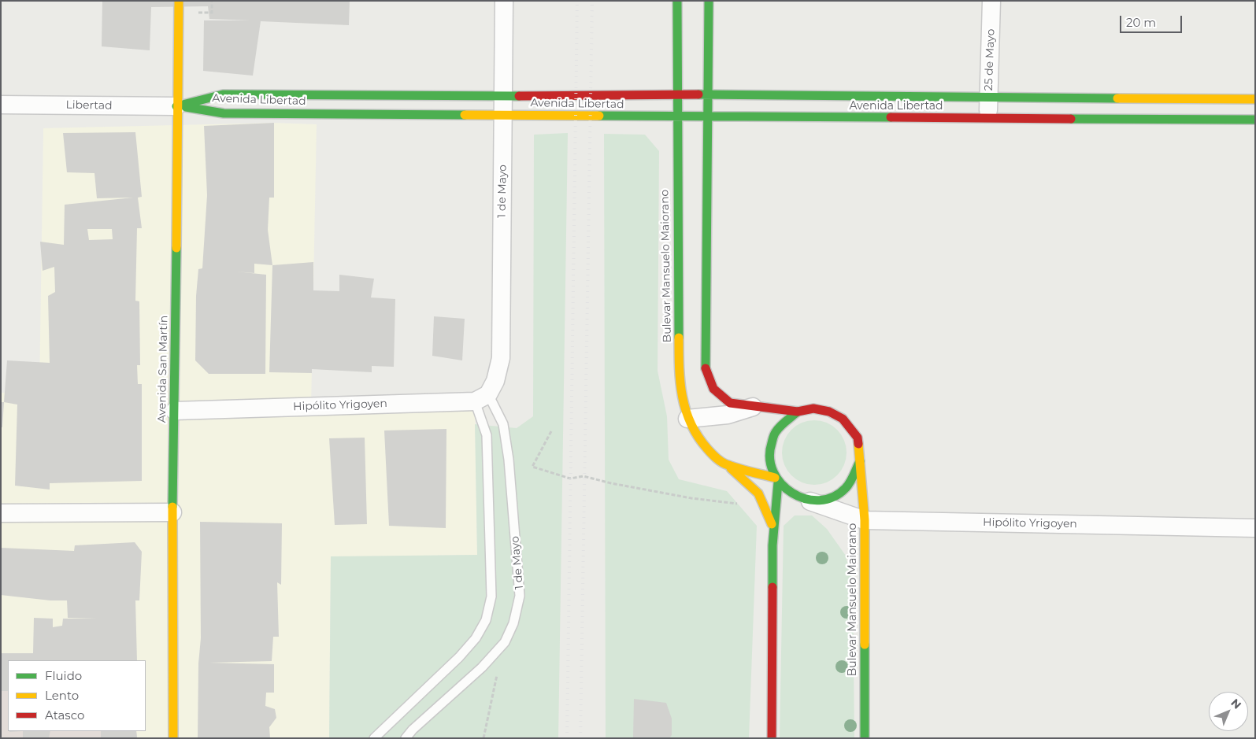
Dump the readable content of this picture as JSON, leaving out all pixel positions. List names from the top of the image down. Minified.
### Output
{"streets":{"street":["25 de Mayo","Avenida Libertad","Libertad","1 de Mayo","Bulevar Mansuelo Maiorano","Avenida San Martín","Hipólito Yrigoyen"]},"crossings":[["25 de Mayo","Avenida Libertad"],["Avenida Libertad","Libertad"],["Avenida Libertad","1 de Mayo"],["Avenida Libertad","Bulevar Mansuelo Maiorano"],["Avenida Libertad","Avenida San Martín"],["Libertad","Avenida San Martín"],["1 de Mayo","Hipólito Yrigoyen"],["Bulevar Mansuelo Maiorano","Hipólito Yrigoyen"],["Avenida San Martín","Hipólito Yrigoyen"]],"legend":["Fluido","Lento","Atasco"],"scale_bar":"20 m","north":"top right"}
